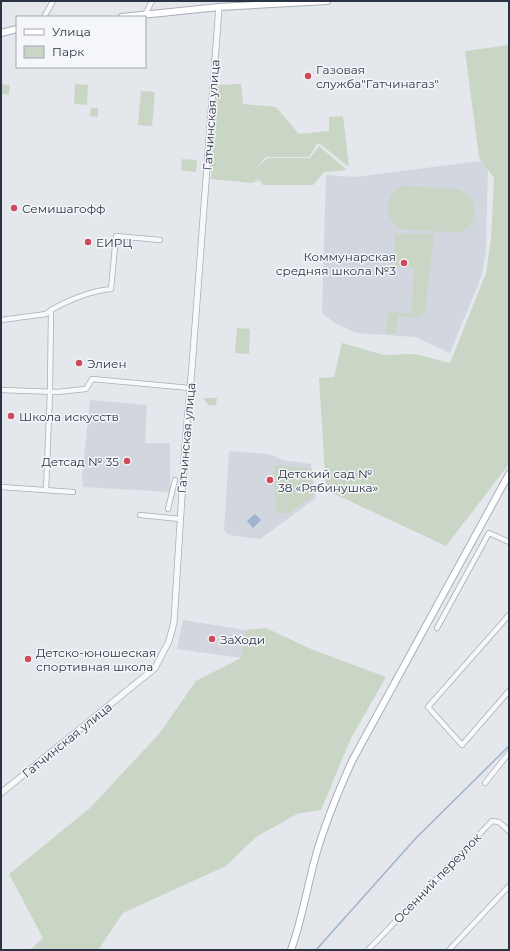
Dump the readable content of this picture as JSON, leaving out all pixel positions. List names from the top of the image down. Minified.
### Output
{"streets":{"street":["Гатчинская улица","Осенний переулок"]},"places":["Газовая служба\"Гатчинагаз\"","Семишагофф","ЕИРЦ","Коммунарская средняя школа №3","Элиен","Школа искусств","Детсад № 35","Детский сад № 38 «Рябинушка»","ЗаХоди","Детско-юношеская спортивная школа"],"legend":["Улица","Парк"]}
